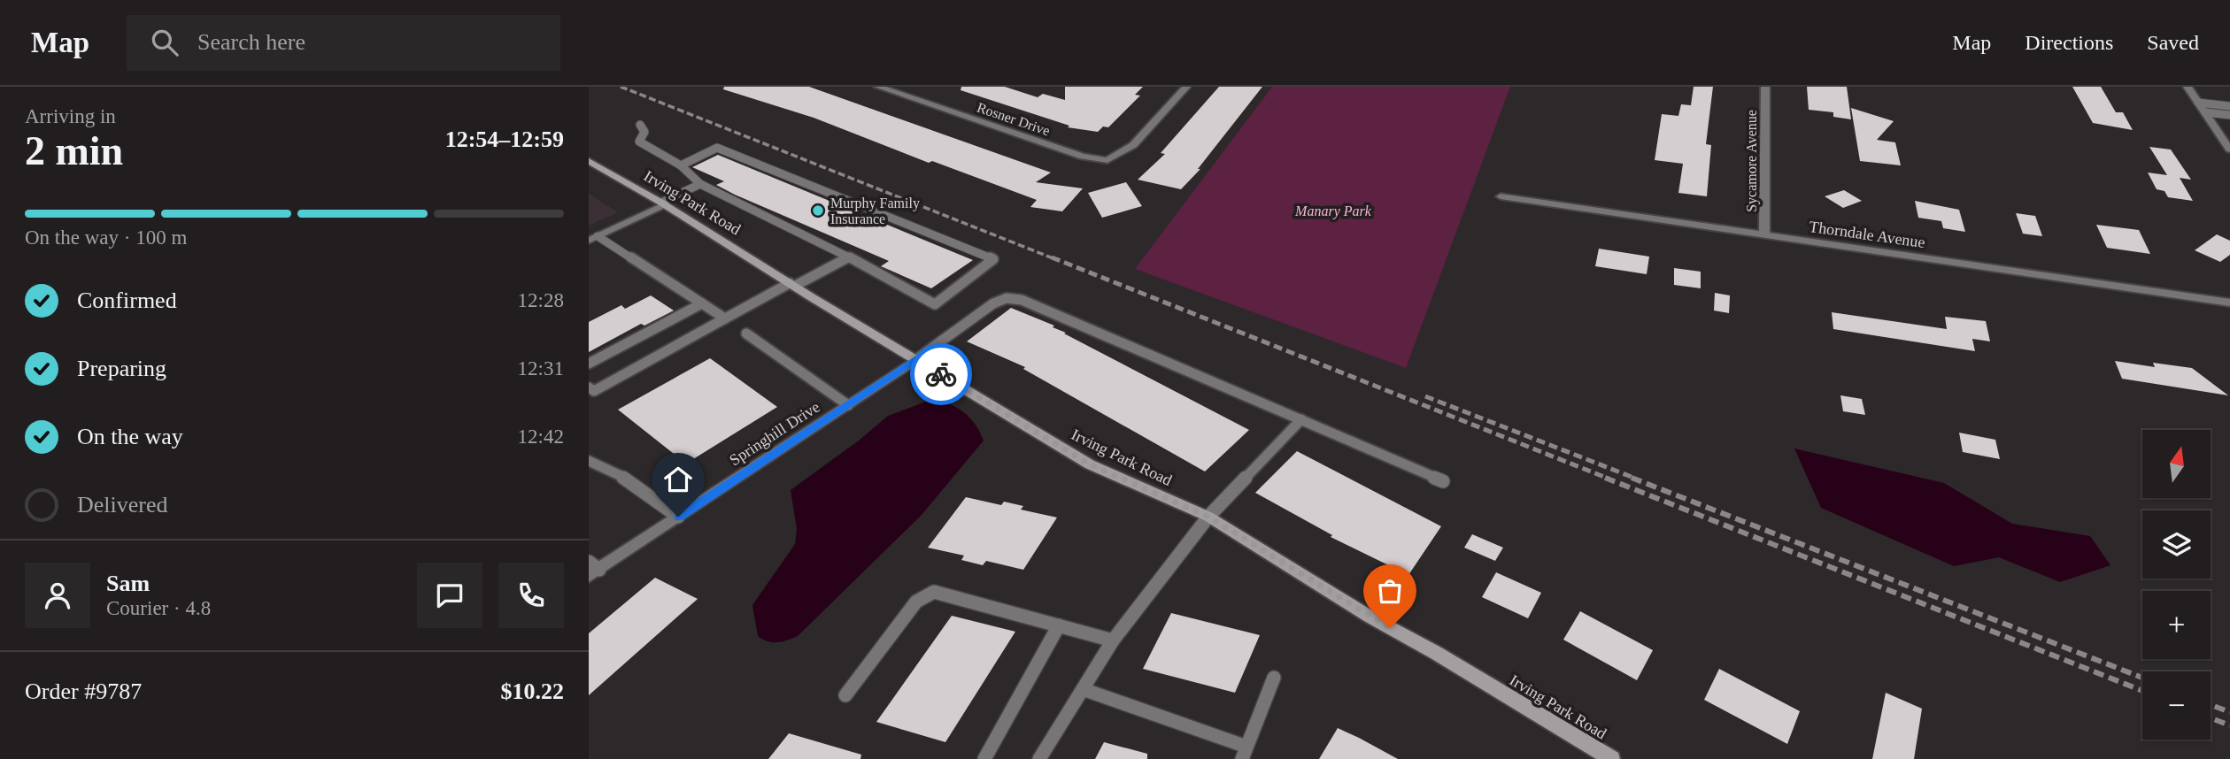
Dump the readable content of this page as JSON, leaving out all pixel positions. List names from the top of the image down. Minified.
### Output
{"streets":{"main road":["Irving Park Road"],"street":["Rosner Drive","Sycamore Avenue","Thorndale Avenue","Springhill Drive"]},"crossings":[["Sycamore Avenue","Thorndale Avenue"],["Irving Park Road","Springhill Drive"]],"parks":["Manary Park"],"places":["Murphy Family Insurance"],"north":"top","page":{"header":"Map","search":"Search here","nav":["Map","Directions","Saved"],"heading":["2 min","Arriving in","12:54–12:59"],"panel":["Sam","Courier · 4.8","Order #9787","$10.22"],"bar":"On the way · 100 m","list":[["Confirmed","12:28"],["Preparing","12:31"],["On the way","12:42"],"Delivered"],"map_buttons":["+","−"]}}
